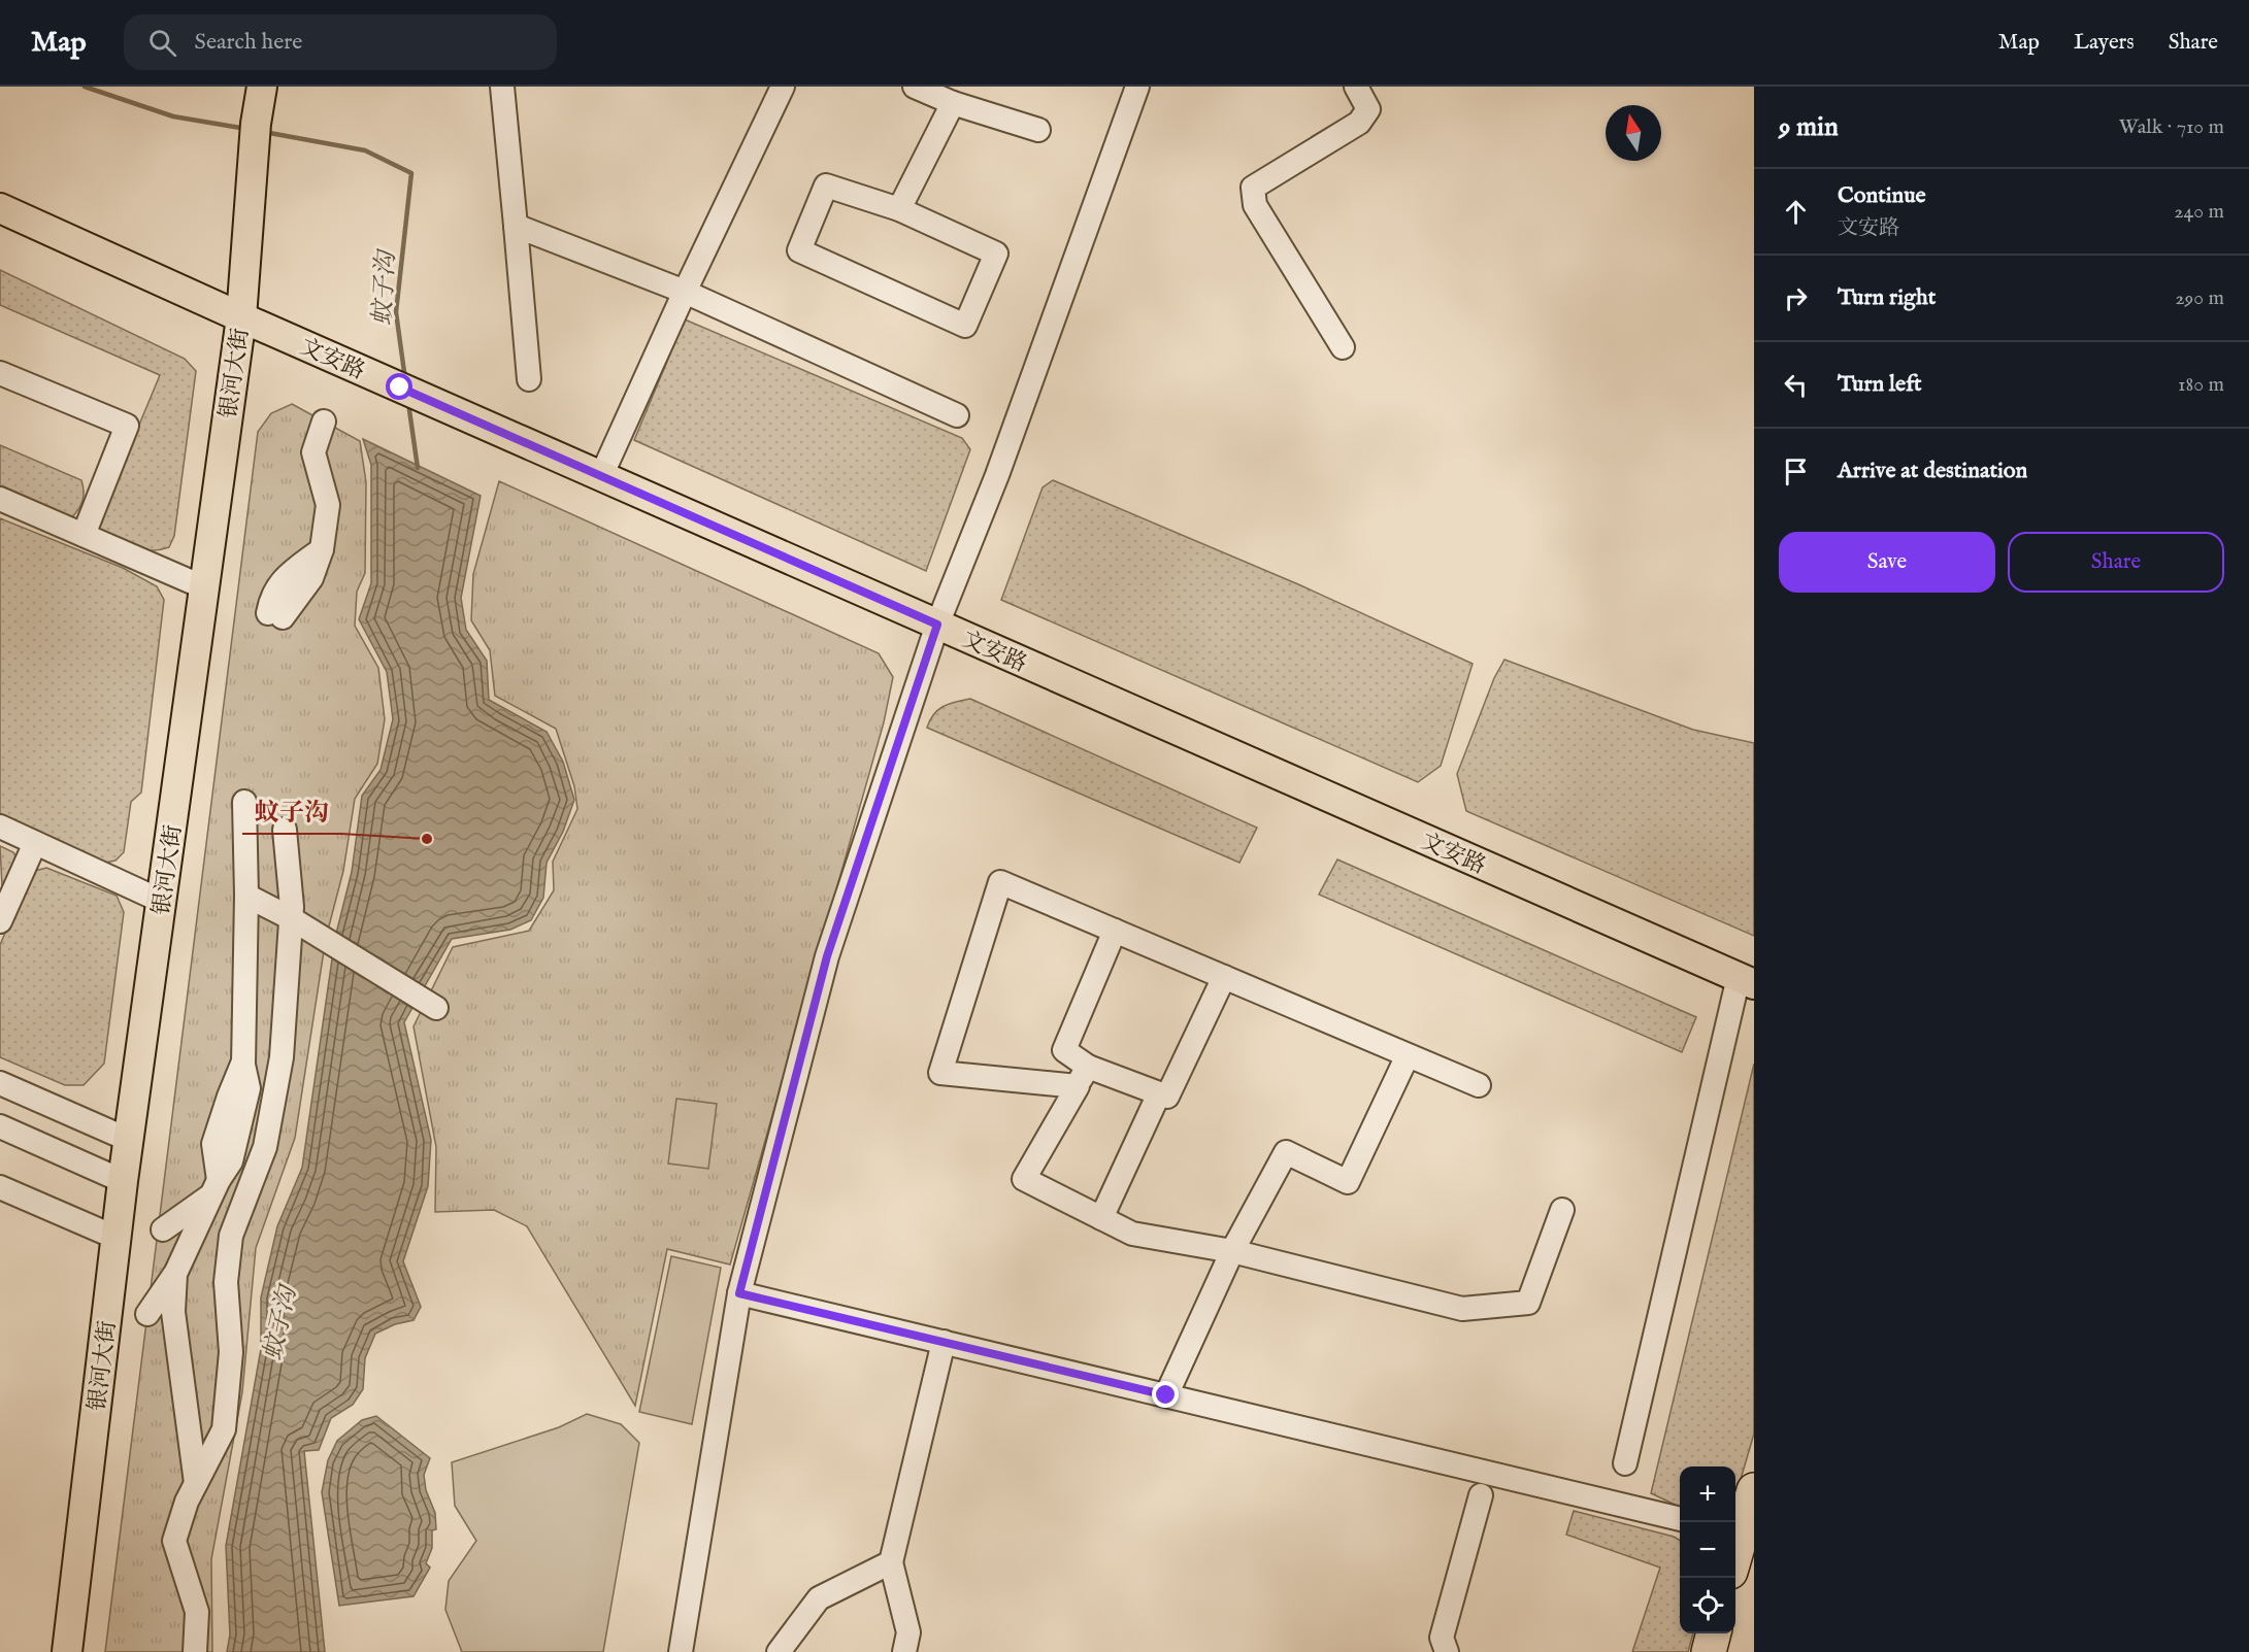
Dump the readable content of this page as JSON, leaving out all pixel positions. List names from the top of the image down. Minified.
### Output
{"streets":{"main road":["文安路","银河大街"]},"crossings":[["文安路","银河大街"]],"water":["蚊子沟"],"places":["蚊子沟"],"north":"top","page":{"header":"Map","search":"Search here","nav":["Map","Layers","Share"],"heading":["9 min","Walk · 710 m"],"list":[["Continue","文安路","240 m"],["Turn right","290 m"],["Turn left","180 m"],"Arrive at destination"],"buttons":["Save","Share"],"map_buttons":["+","−"]}}
